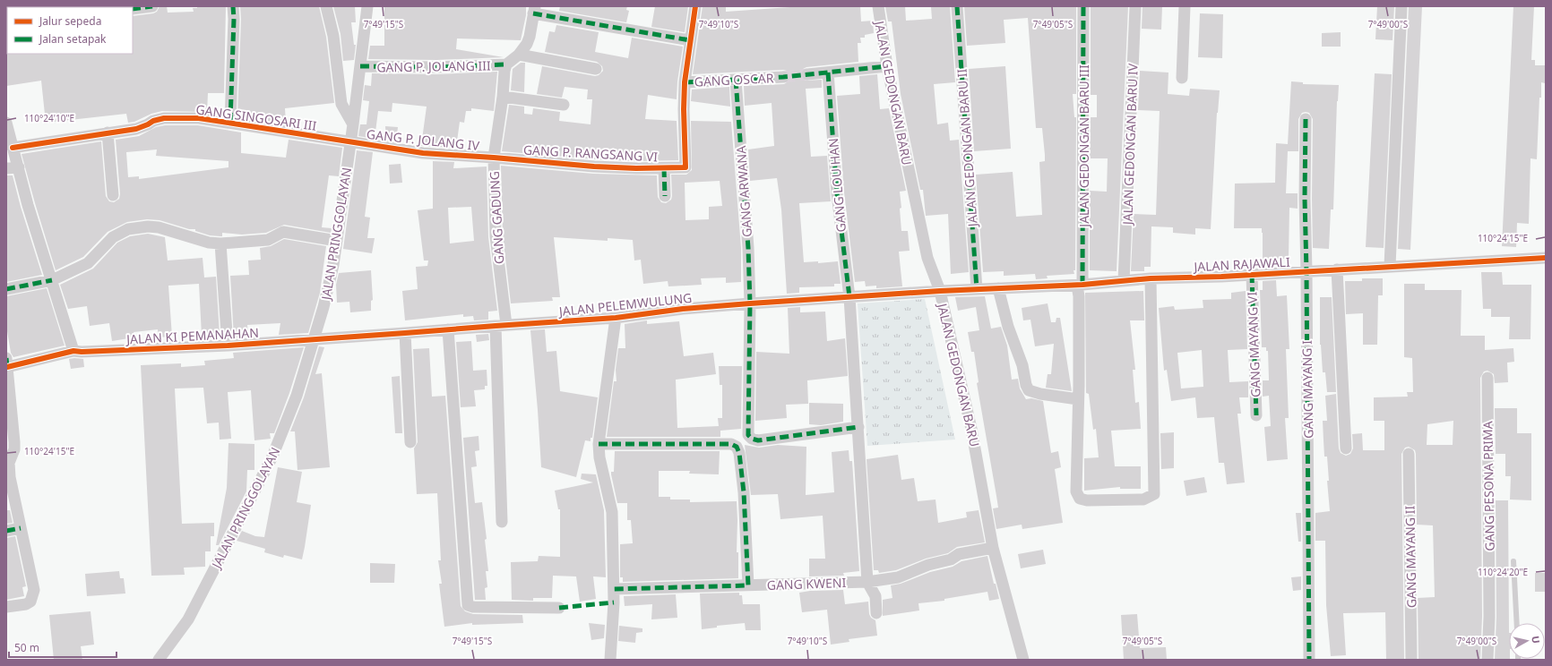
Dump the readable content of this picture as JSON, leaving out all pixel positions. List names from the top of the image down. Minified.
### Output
{"streets":{"street":["GANG P. JOLANG III","GANG OSCAR","JALAN GEDONGAN BARU","GANG SINGOSARI III","GANG P. JOLANG IV","JALAN GEDONGAN BARU IV","JALAN GEDONGAN BARU III","JALAN GEDONGAN BARU II","GANG P. RANGSANG VI","GANG LOU HAN","GANG ARWANA","GANG GADUNG","JALAN PRINGGOLAYAN","JALAN RAJAWALI","JALAN PELEMWULUNG","JALAN KI PEMANAHAN","GANG MAYANG VI","GANG MAYANG I","GANG PESONA PRIMA","GANG MAYANG II","GANG KWENI"]},"crossings":[["GANG P. JOLANG III","GANG GADUNG"],["GANG P. JOLANG III","JALAN PRINGGOLAYAN"],["GANG OSCAR","GANG P. RANGSANG VI"],["GANG OSCAR","GANG ARWANA"],["JALAN GEDONGAN BARU","JALAN RAJAWALI"],["JALAN GEDONGAN BARU","JALAN PELEMWULUNG"],["JALAN GEDONGAN BARU","GANG KWENI"],["GANG SINGOSARI III","GANG P. JOLANG IV"],["GANG SINGOSARI III","JALAN PRINGGOLAYAN"],["GANG P. JOLANG IV","GANG P. RANGSANG VI"],["GANG P. JOLANG IV","GANG GADUNG"],["GANG P. JOLANG IV","JALAN PRINGGOLAYAN"],["JALAN GEDONGAN BARU IV","JALAN RAJAWALI"],["JALAN GEDONGAN BARU III","JALAN RAJAWALI"],["JALAN GEDONGAN BARU II","JALAN RAJAWALI"],["GANG P. RANGSANG VI","GANG GADUNG"],["GANG LOU HAN","GANG ARWANA"],["GANG LOU HAN","JALAN PELEMWULUNG"],["GANG LOU HAN","GANG KWENI"],["GANG ARWANA","JALAN PELEMWULUNG"],["GANG GADUNG","JALAN PELEMWULUNG"],["JALAN PRINGGOLAYAN","JALAN PELEMWULUNG"],["JALAN PRINGGOLAYAN","JALAN KI PEMANAHAN"],["JALAN RAJAWALI","JALAN PELEMWULUNG"],["JALAN RAJAWALI","GANG MAYANG VI"],["JALAN RAJAWALI","GANG MAYANG I"],["JALAN PELEMWULUNG","JALAN KI PEMANAHAN"]],"legend":["Jalur sepeda","Jalan setapak"],"scale_bar":"50 m","north":"right","coordinates":["7°49'15\"S","7°49'10\"S","7°49'05\"S","7°49'00\"S","110°24'10\"E","110°24'15\"E","110°24'20\"E"]}
